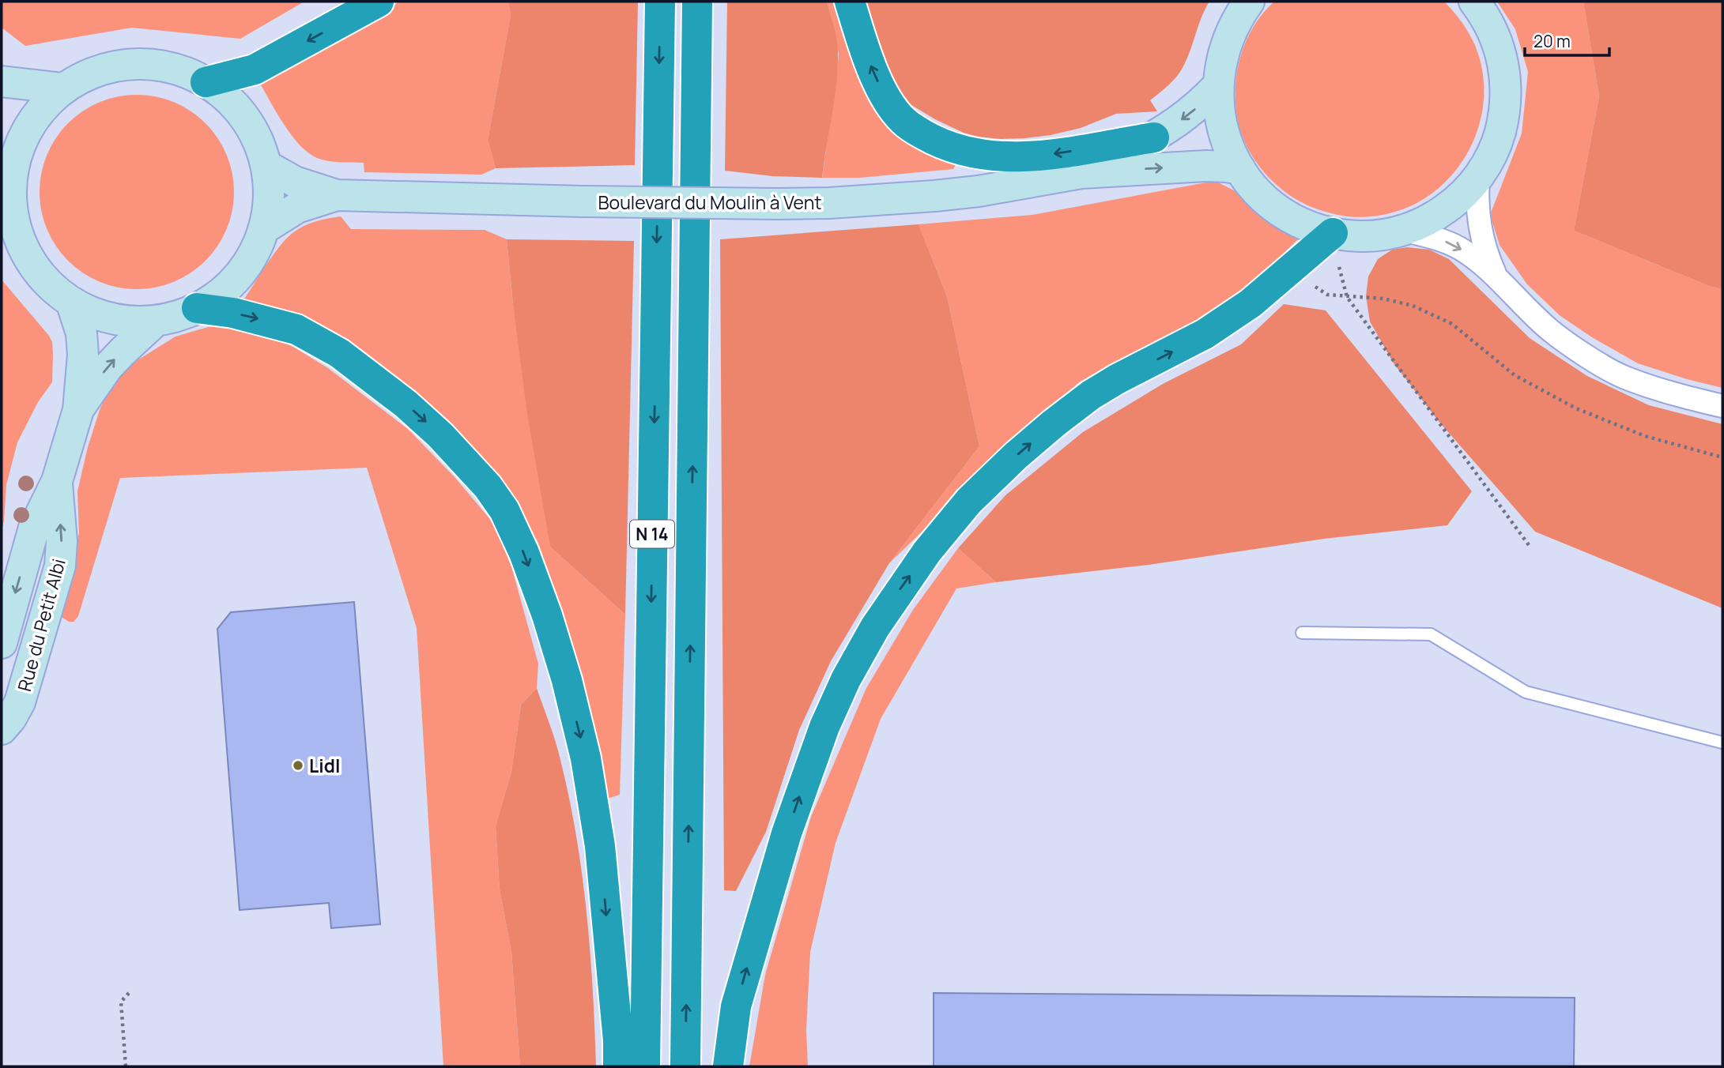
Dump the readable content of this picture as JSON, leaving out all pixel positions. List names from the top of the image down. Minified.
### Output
{"streets":{"highway":["N 14"],"main road":["Boulevard du Moulin à Vent","Rue du Petit Albi"]},"places":["Lidl"],"scale_bar":"20 m"}
